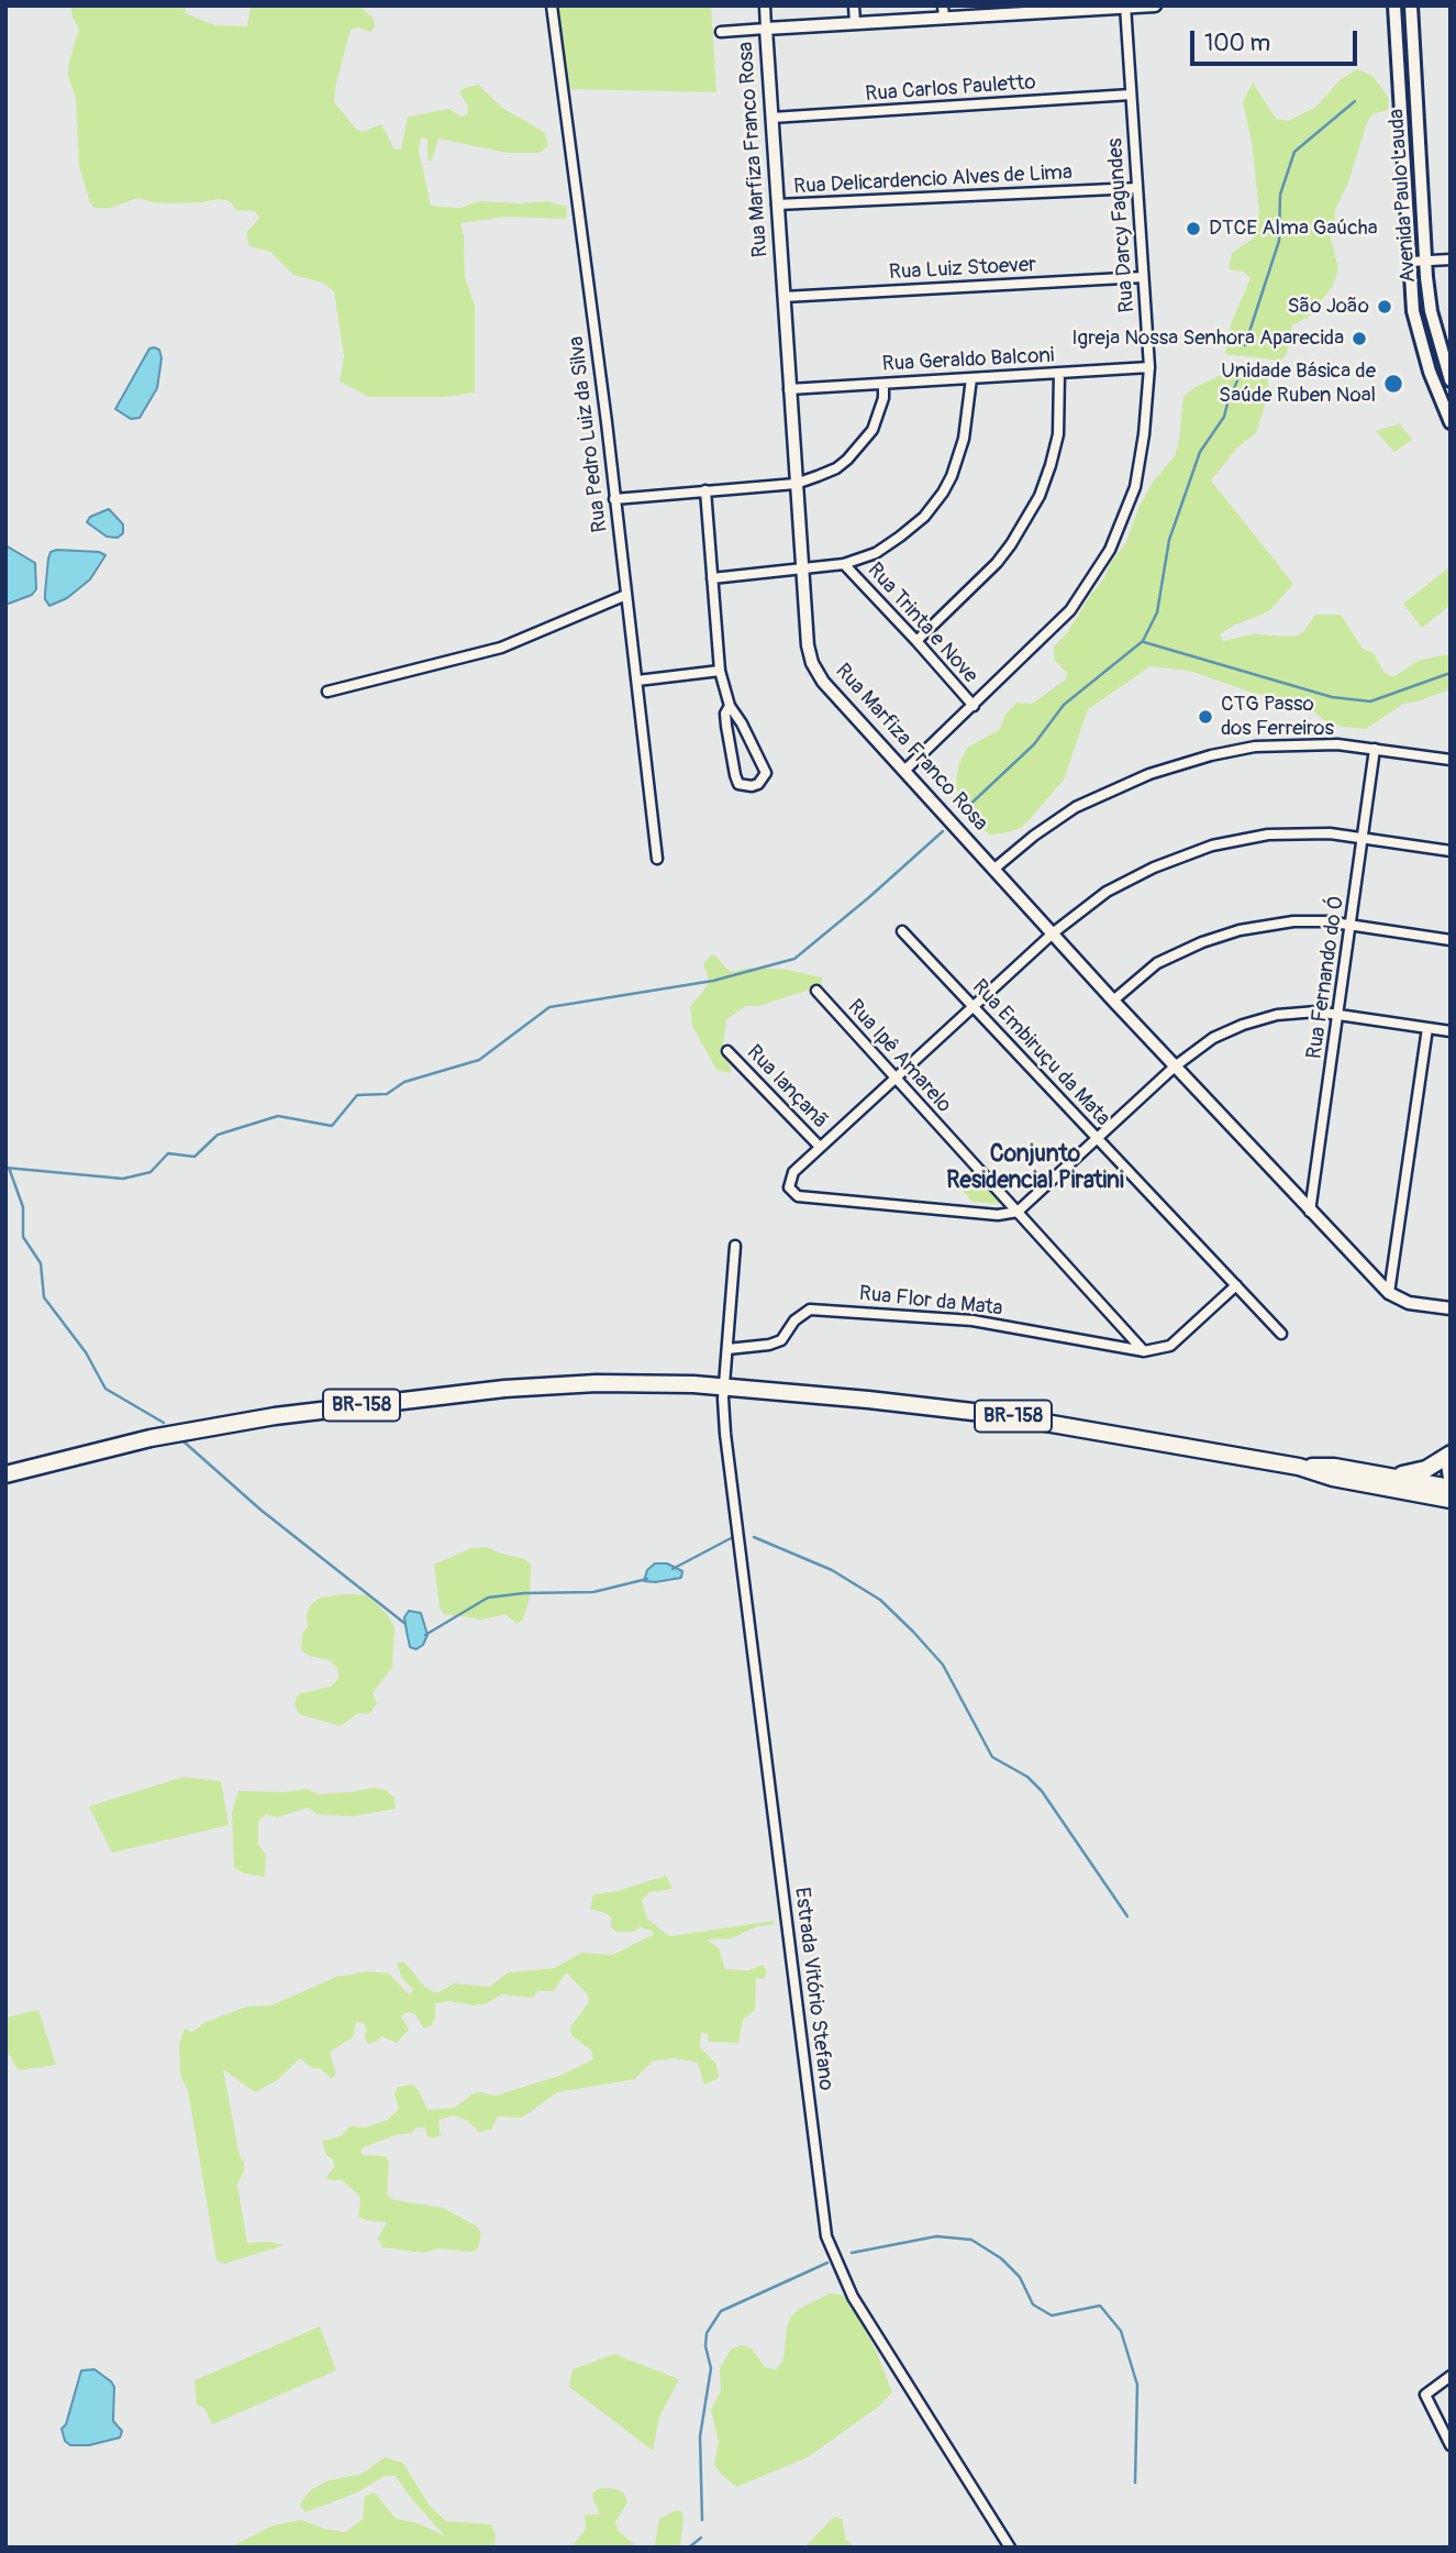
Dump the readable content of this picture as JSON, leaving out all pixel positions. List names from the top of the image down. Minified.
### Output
{"streets":{"highway":["BR-158"],"main road":["Avenida Paulo Lauda"],"street":["Rua Carlos Pauletto","Rua Marfiza Franco Rosa","Rua Delicardencio Alves de Lima","Rua Darcy Fagundes","Rua Luiz Stoever","Rua Geraldo Balconi","Rua Pedro Luiz da Silva","Rua Trinta e Nove","Rua Fernando do Ó","Rua Embiruçu da Mata","Rua Ipê Amarelo","Rua Iançanã","Rua Flor da Mata","Estrada Vitório Stefano"]},"crossings":[["Rua Carlos Pauletto","Rua Marfiza Franco Rosa"],["Rua Carlos Pauletto","Rua Darcy Fagundes"],["Rua Marfiza Franco Rosa","Rua Delicardencio Alves de Lima"],["Rua Marfiza Franco Rosa","Rua Darcy Fagundes"],["Rua Marfiza Franco Rosa","Rua Luiz Stoever"],["Rua Marfiza Franco Rosa","Rua Geraldo Balconi"],["Rua Marfiza Franco Rosa","Rua Fernando do Ó"],["Rua Delicardencio Alves de Lima","Rua Darcy Fagundes"],["Rua Darcy Fagundes","Rua Luiz Stoever"],["Rua Darcy Fagundes","Rua Geraldo Balconi"],["Rua Darcy Fagundes","Rua Trinta e Nove"],["Rua Ipê Amarelo","Rua Flor da Mata"],["BR-158","Estrada Vitório Stefano"]],"districts":["Conjunto Residencial Piratini"],"places":["DTCE Alma Gaúcha","São João","Igreja Nossa Senhora Aparecida","Unidade Básica de Saúde Ruben Noal","CTG Passo dos Ferreiros"],"scale_bar":"100 m"}
